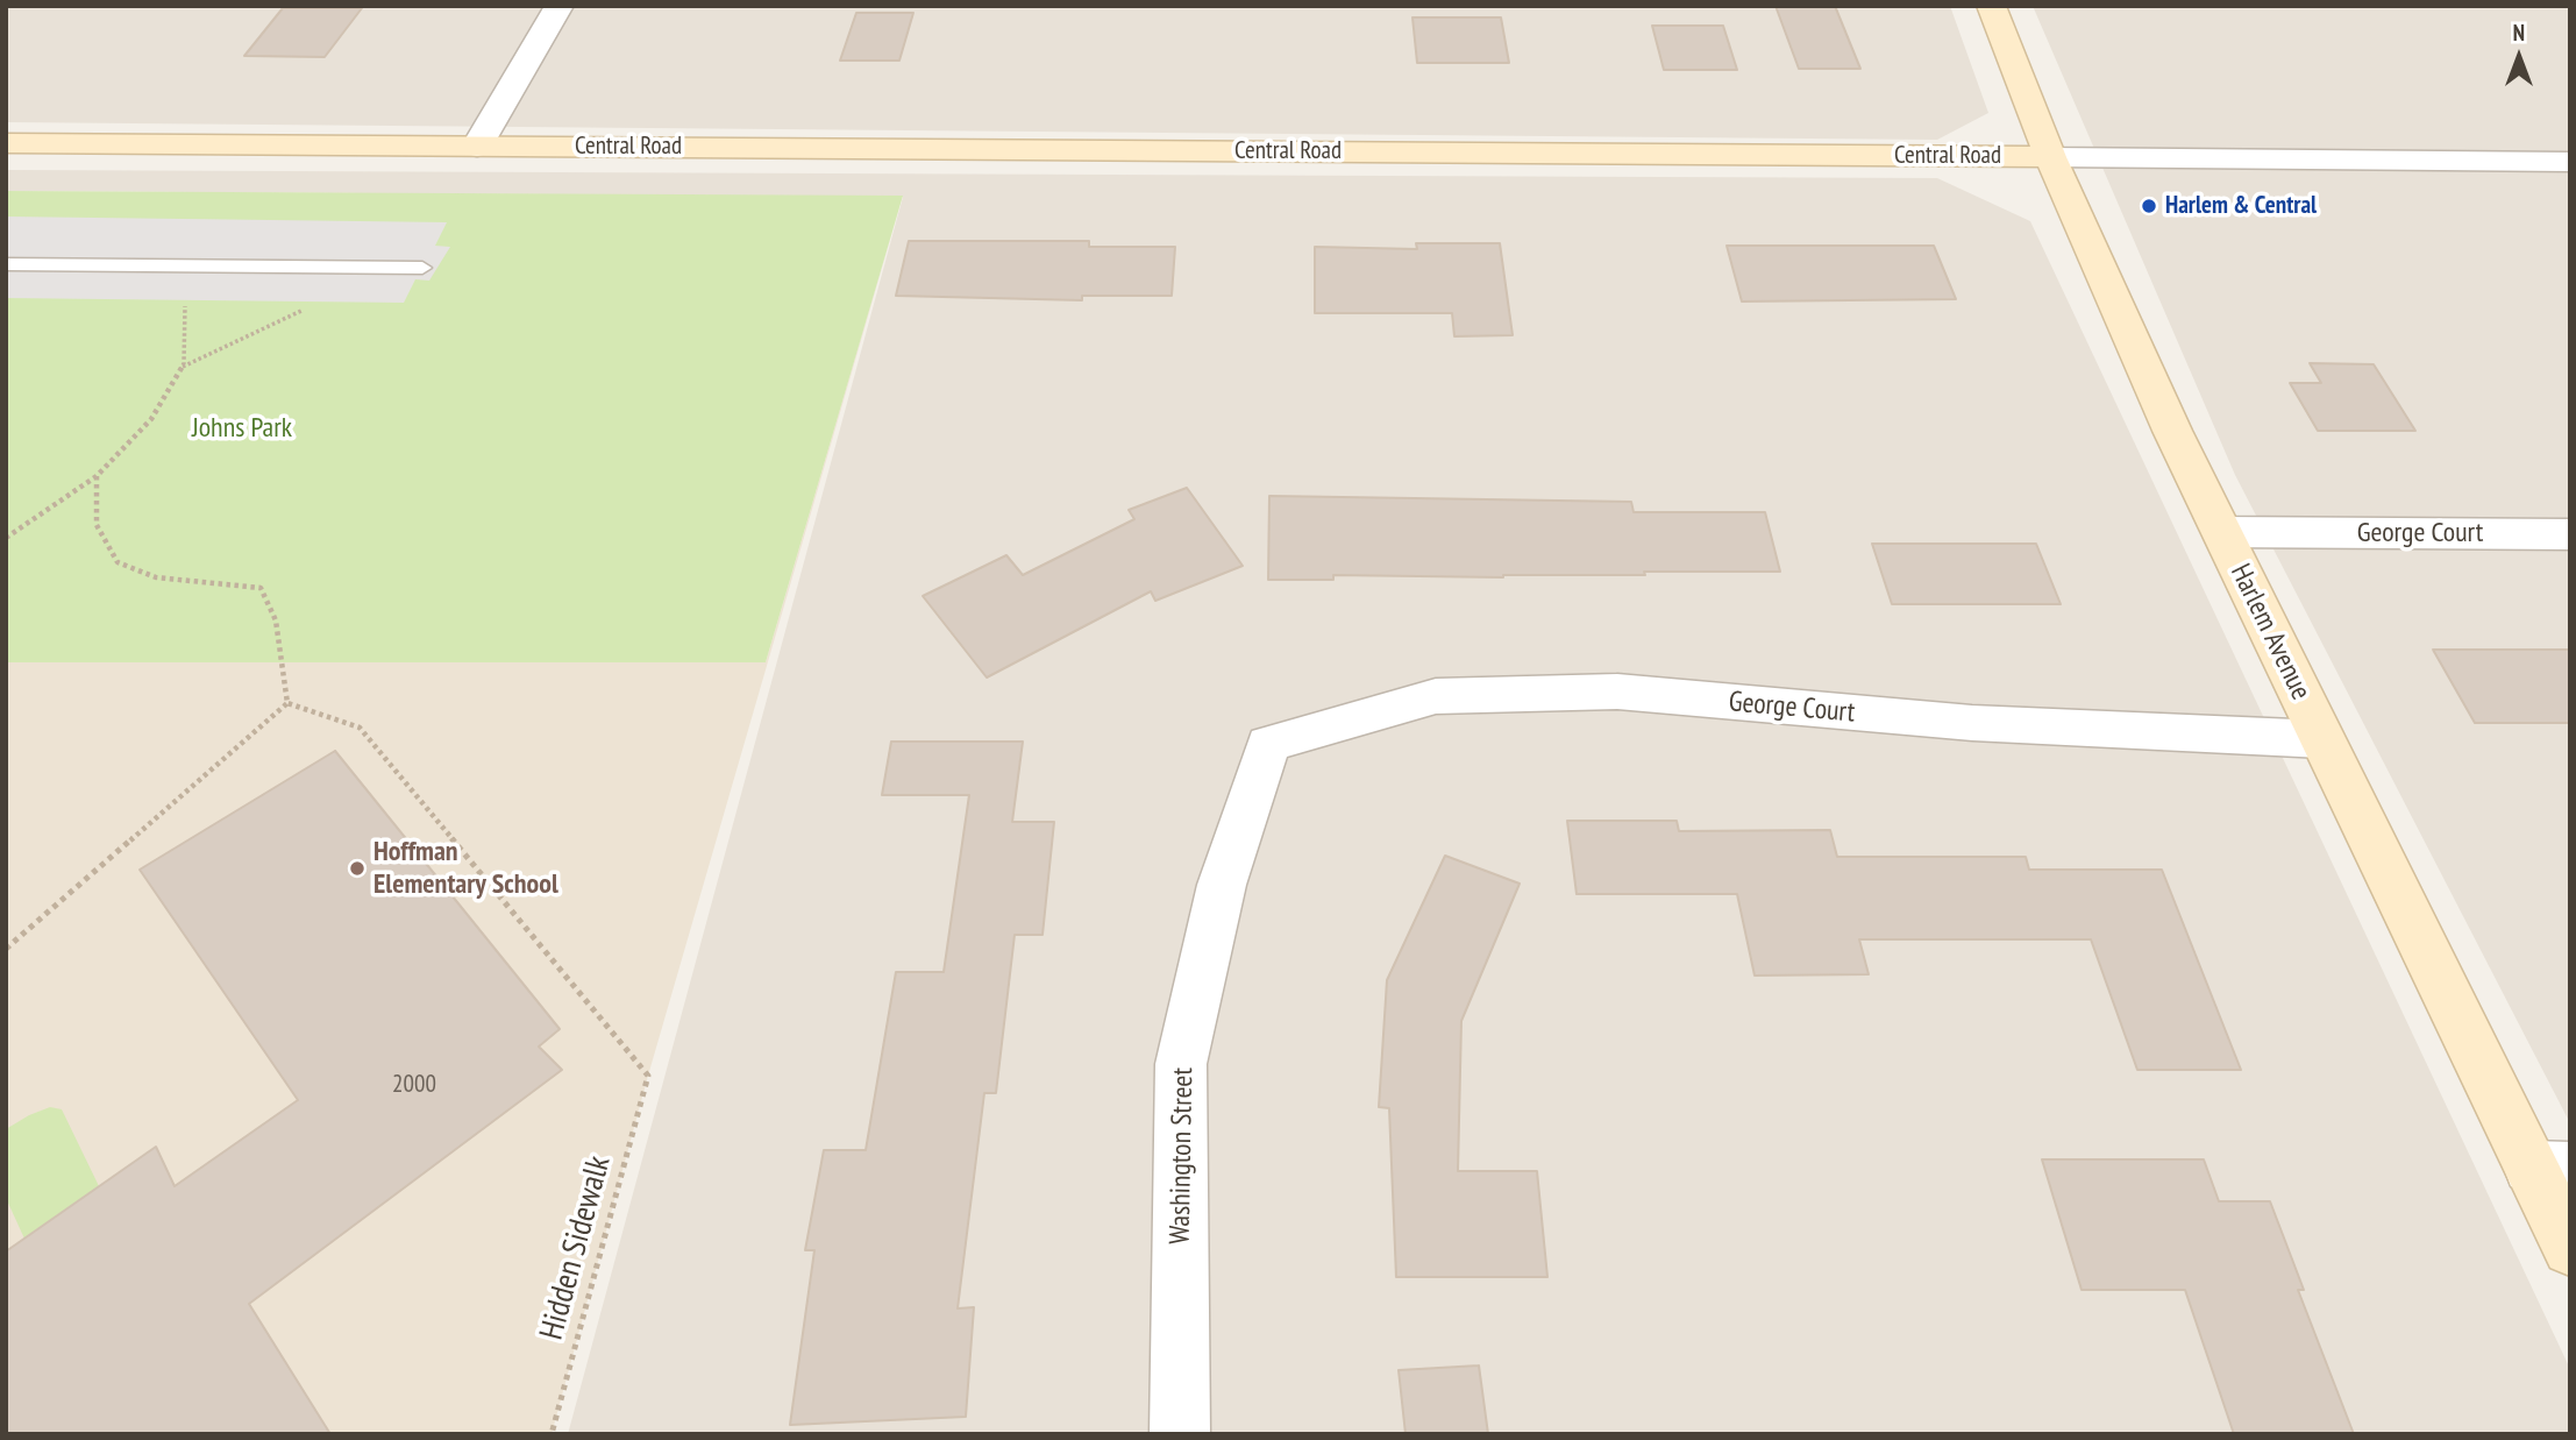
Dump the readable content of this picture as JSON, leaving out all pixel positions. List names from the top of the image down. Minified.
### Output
{"streets":{"main road":["Central Road","Harlem Avenue"],"street":["George Court","Washington Street"],"path":["Hidden Sidewalk"]},"crossings":[["Central Road","Harlem Avenue"],["George Court","Harlem Avenue"],["George Court","Washington Street"]],"parks":["Johns Park"],"places":["Harlem & Central","Hoffman Elementary School"],"house_numbers":["2000"],"north":"top"}
